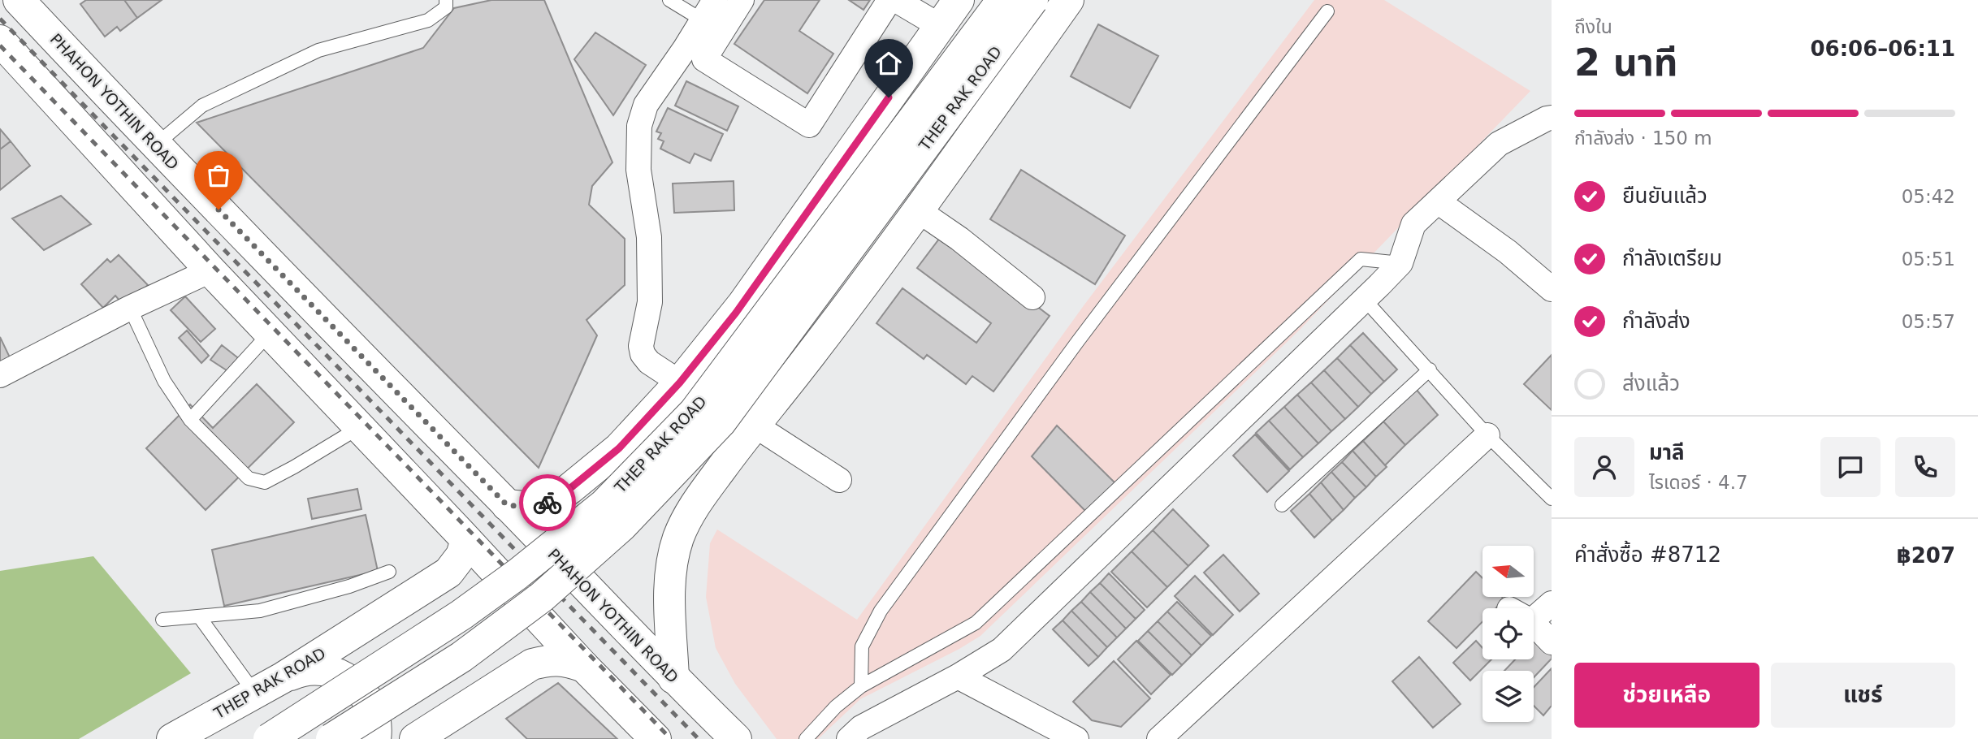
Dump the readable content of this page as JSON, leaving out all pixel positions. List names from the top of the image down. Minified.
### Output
{"streets":{"main road":["THEP RAK ROAD","PHAHON YOTHIN ROAD"]},"crossings":[["THEP RAK ROAD","PHAHON YOTHIN ROAD"]],"north":"left","page":{"heading":["2 นาที","ถึงใน","06:06–06:11"],"panel":["มาลี","ไรเดอร์ · 4.7","คำสั่งซื้อ #8712","฿207"],"bar":"กำลังส่ง · 150 m","list":[["ยืนยันแล้ว","05:42"],["กำลังเตรียม","05:51"],["กำลังส่ง","05:57"],"ส่งแล้ว"],"buttons":["ช่วยเหลือ","แชร์"]}}
